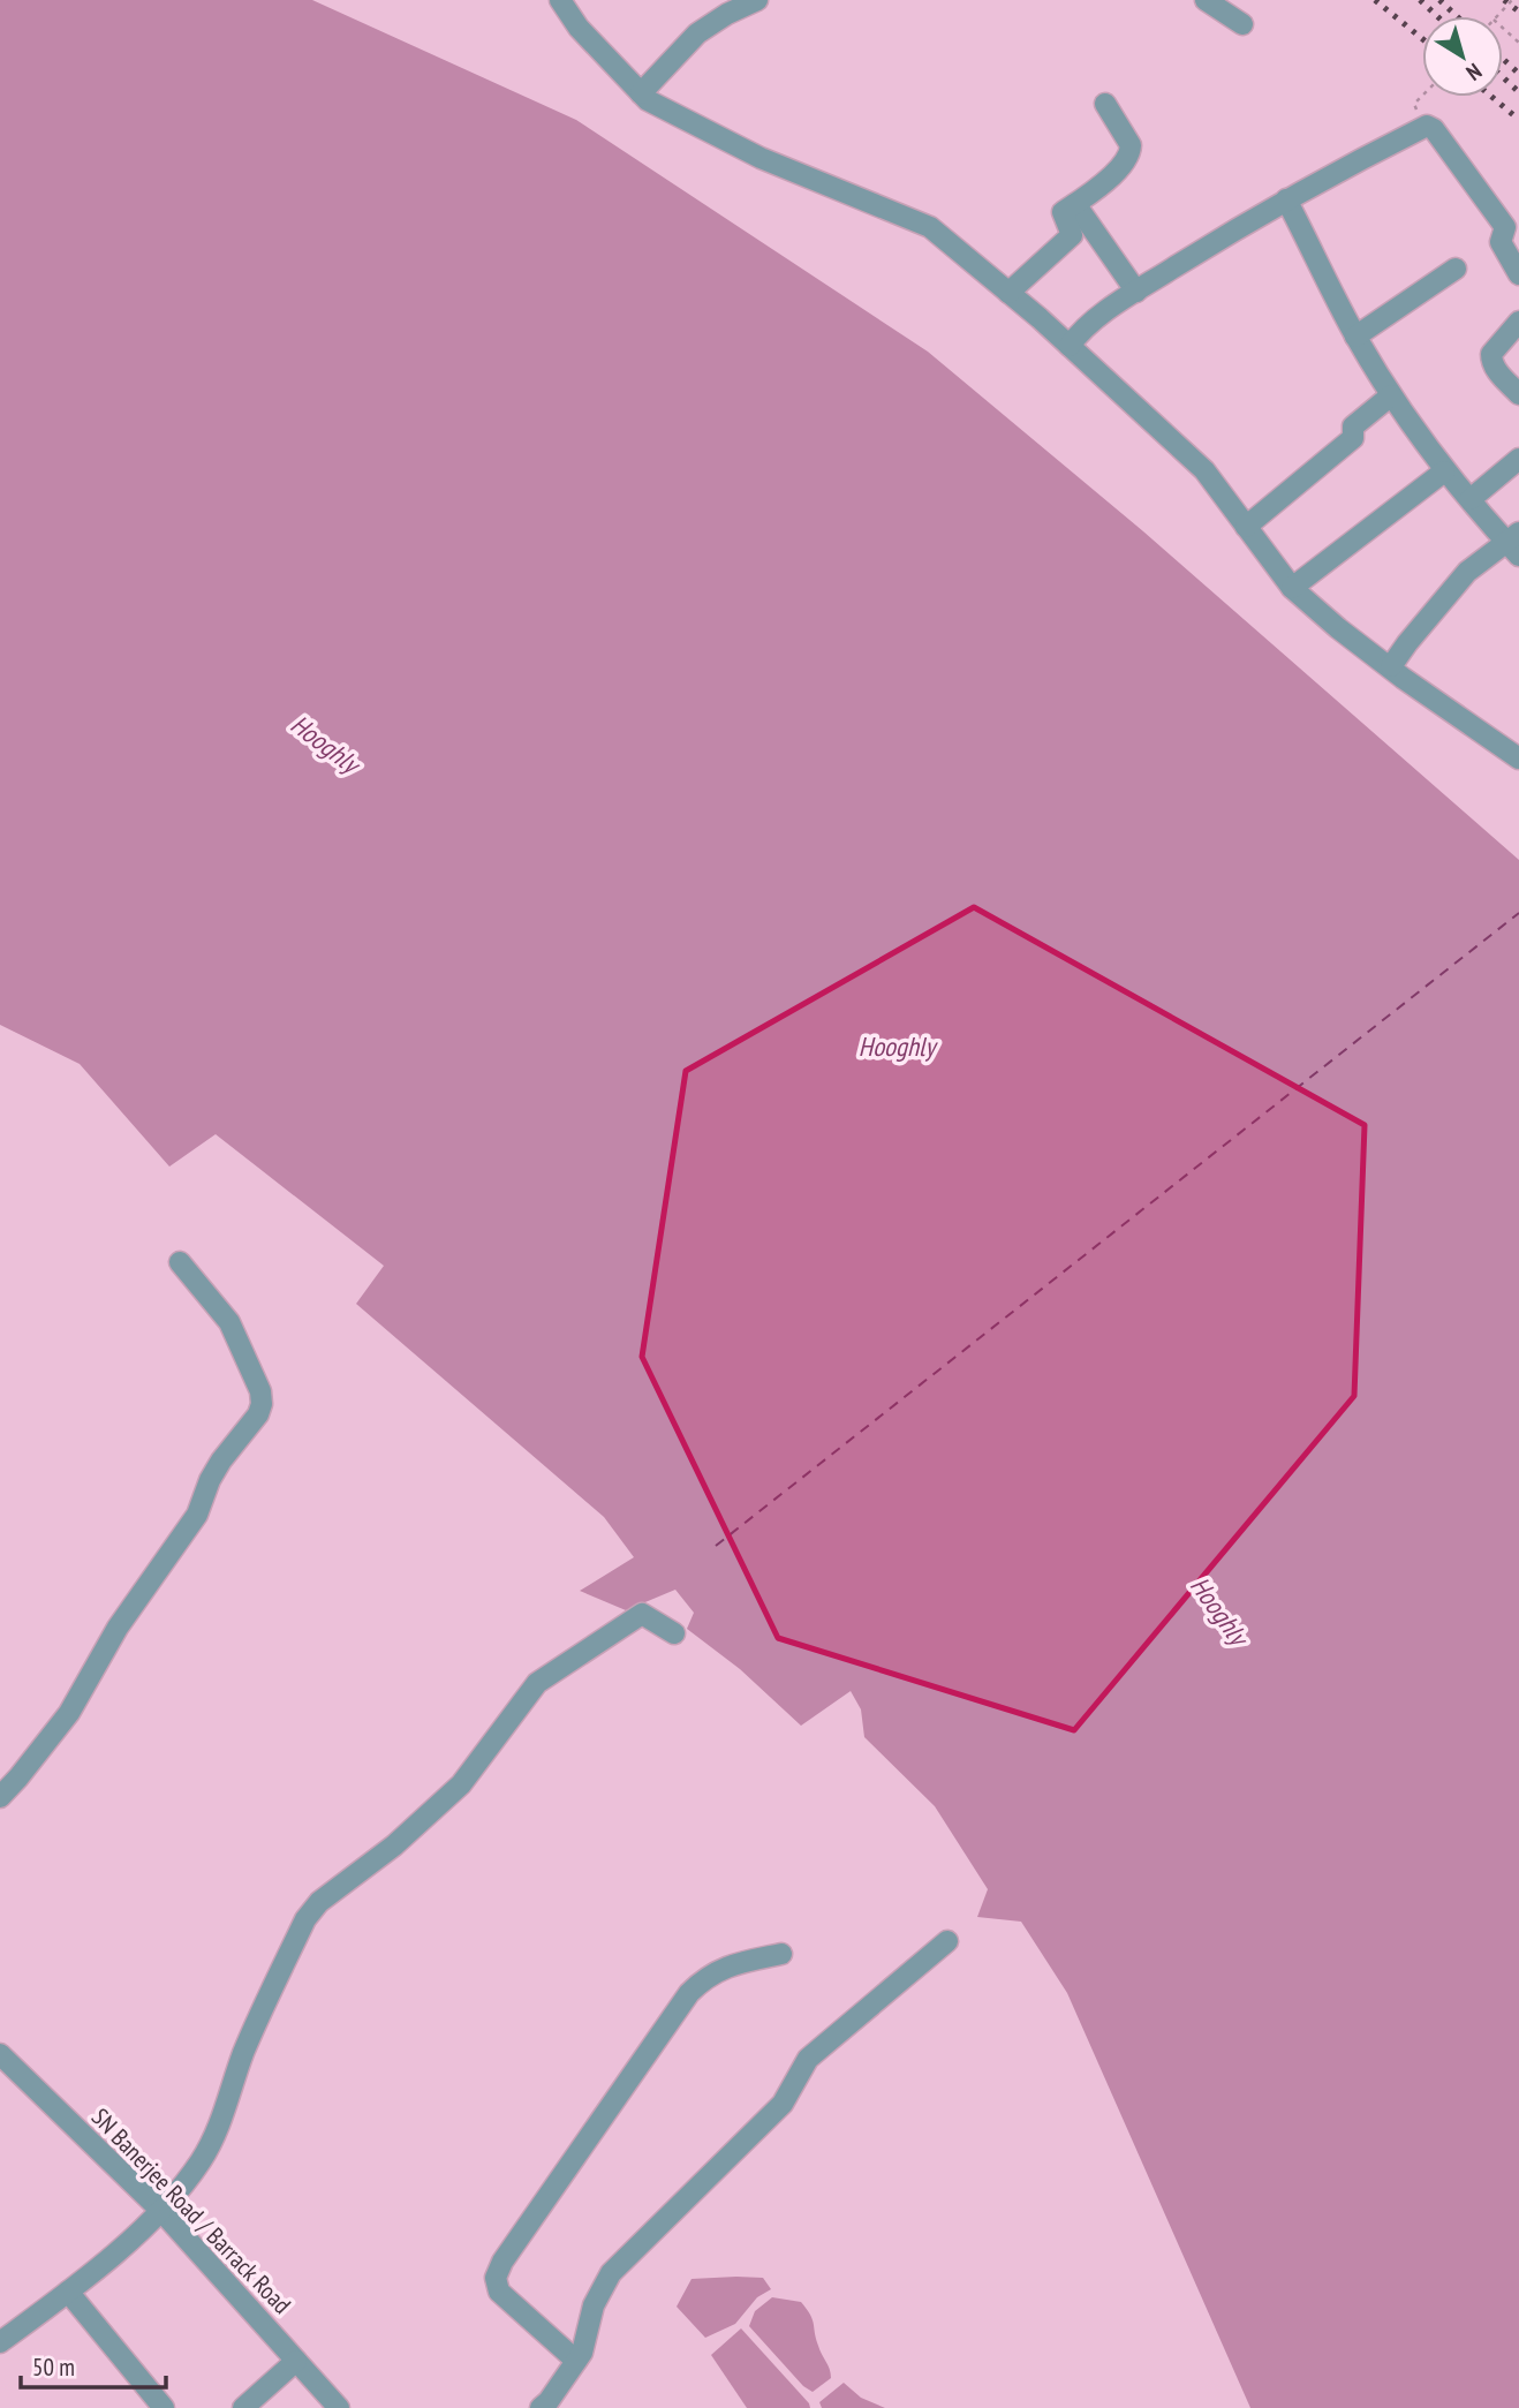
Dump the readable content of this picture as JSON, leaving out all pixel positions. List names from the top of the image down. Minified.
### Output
{"streets":{"street":["SN Banerjee Road / Barrack Road"]},"water":["Hooghly"],"scale_bar":"50 m","north":"bottom right"}
